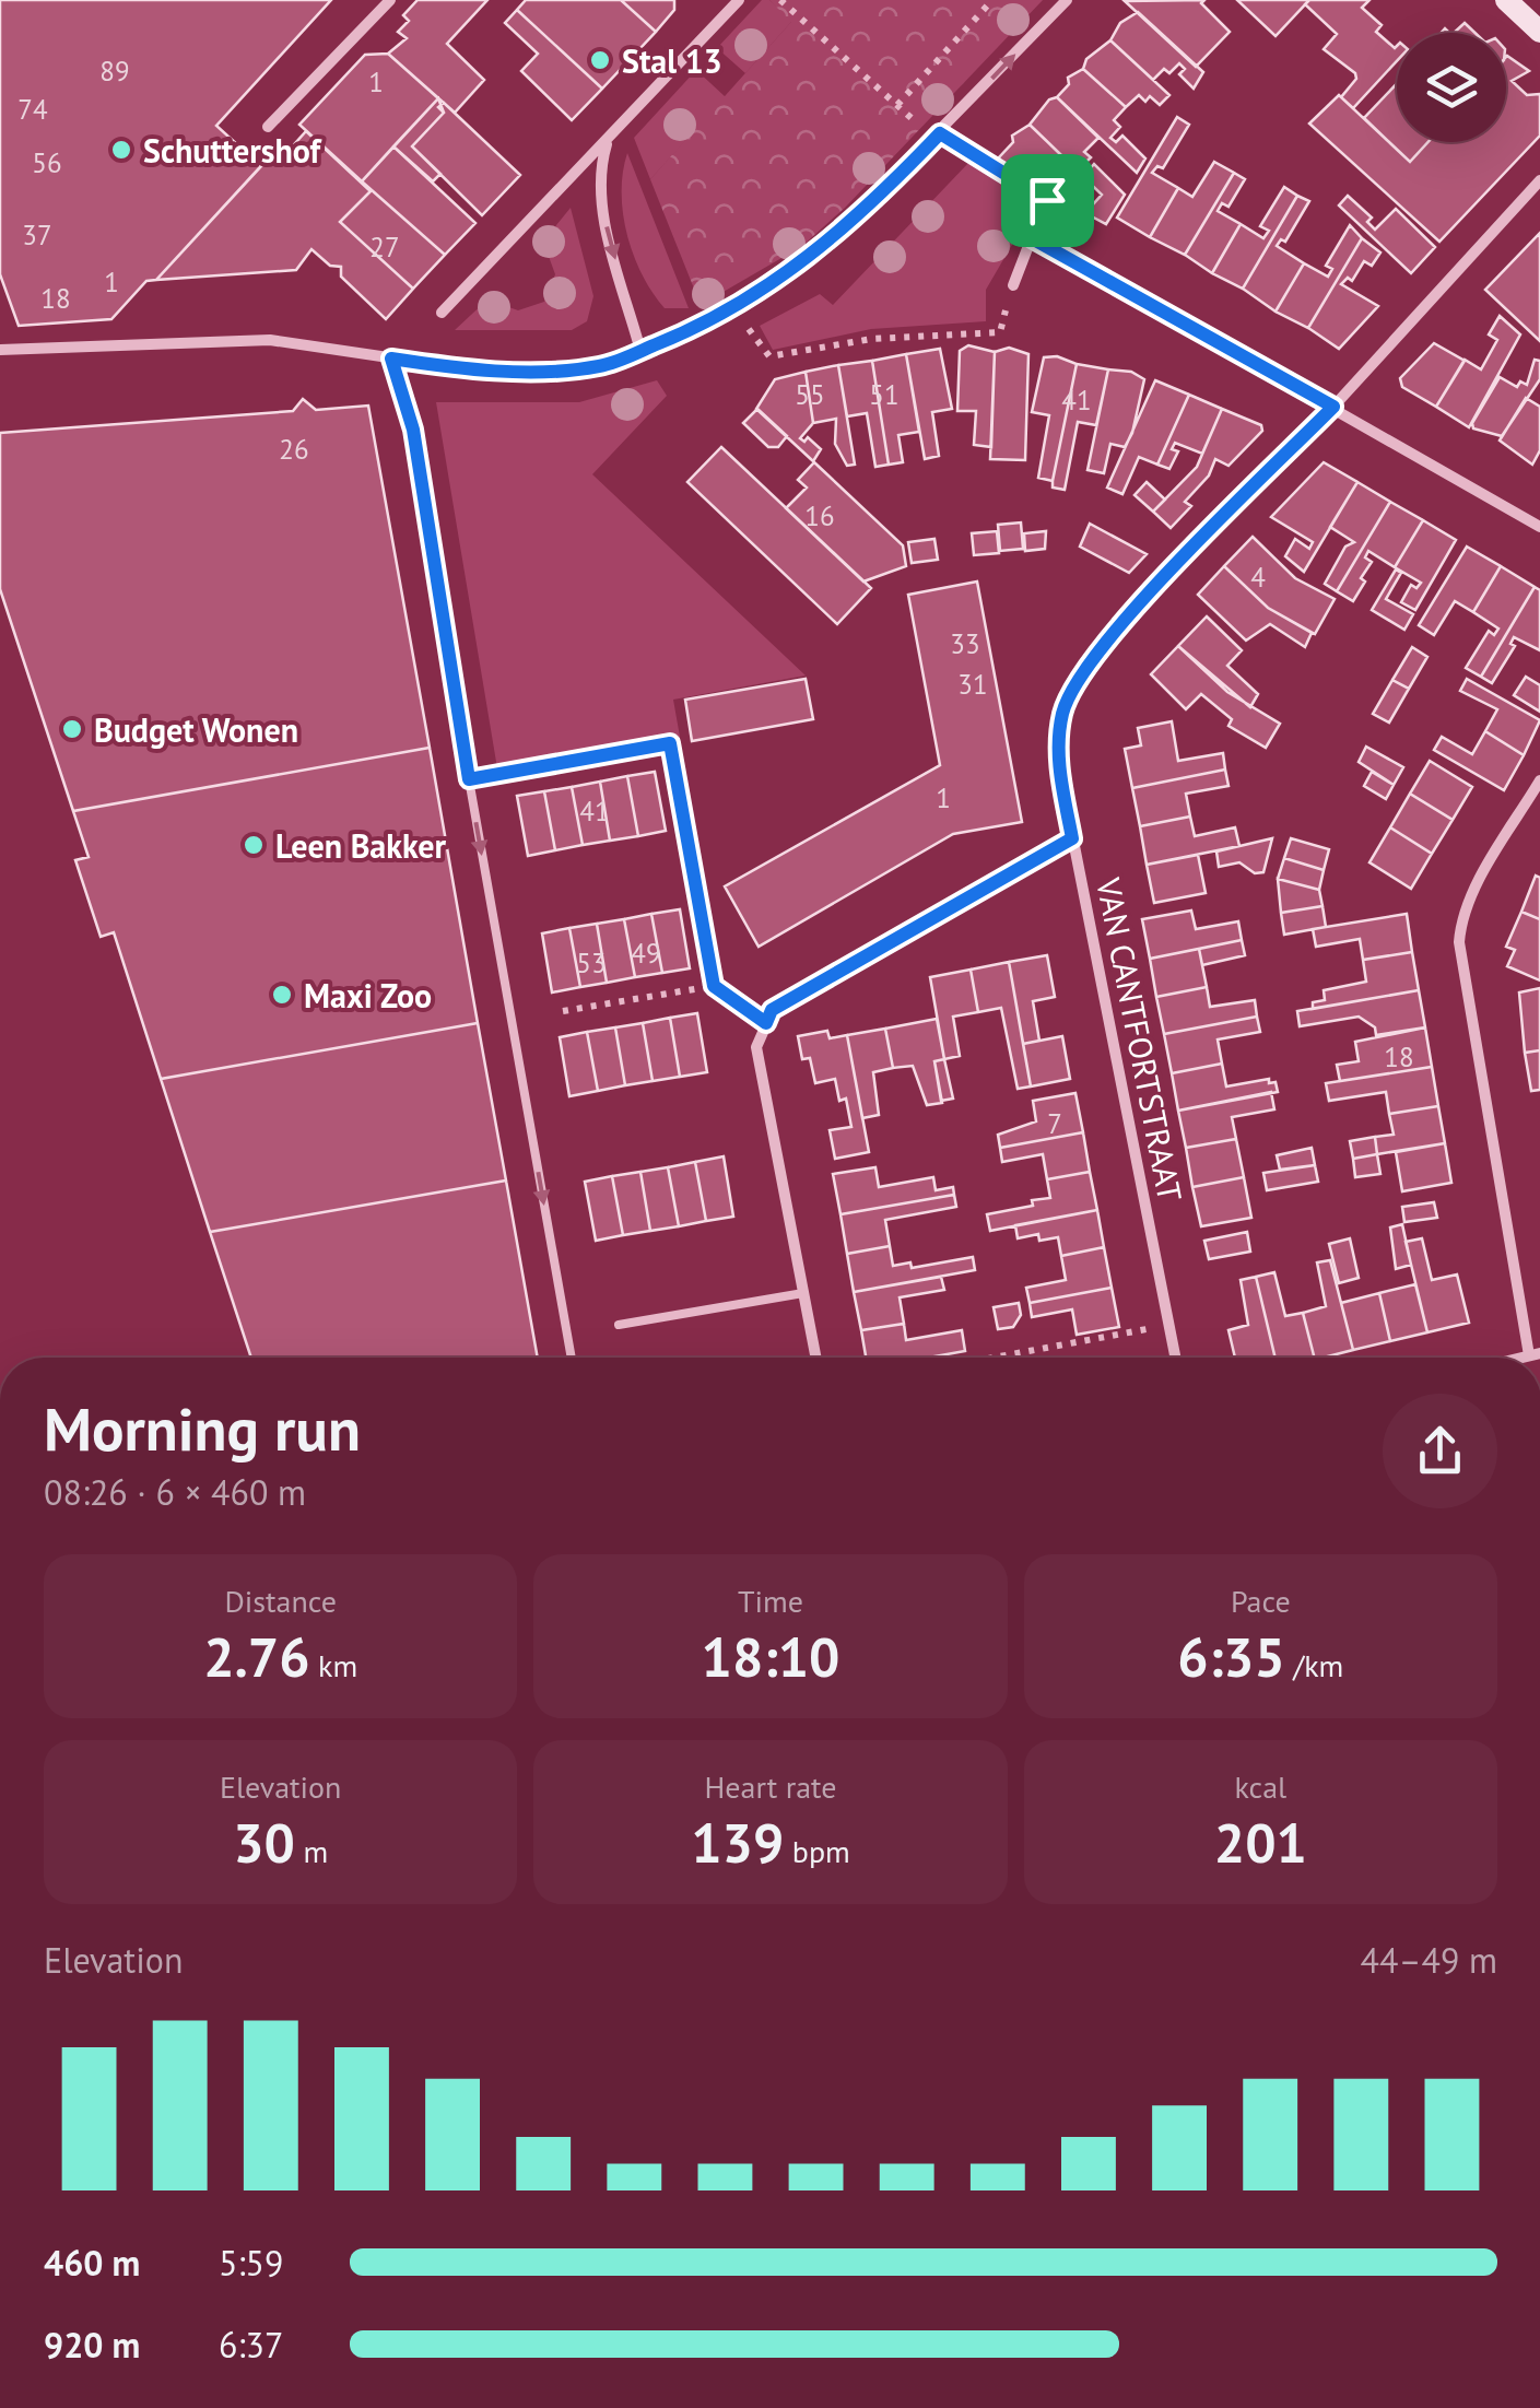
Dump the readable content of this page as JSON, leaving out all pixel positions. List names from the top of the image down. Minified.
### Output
{"streets":{"street":["VAN CANTFORTSTRAAT"]},"places":["Stal 13","Schuttershof","Budget Wonen","Leen Bakker","Maxi Zoo"],"house_numbers":["89","1","74","56","37","27","1","18","55","51","41","26","16","4","33","31","1","41","49","53","18","7"],"page":{"heading":["Morning run","08:26 · 6 × 460 m"],"stats":[["Distance","2.76 km"],["Time","18:10"],["Pace","6:35 /km"],["Elevation","30 m"],["Heart rate","139 bpm"],["kcal","201"]],"chart":["Elevation","44–49 m"],"list":[{"name":"460 m","note":"5:59"},{"name":"920 m","note":"6:37"}]}}
